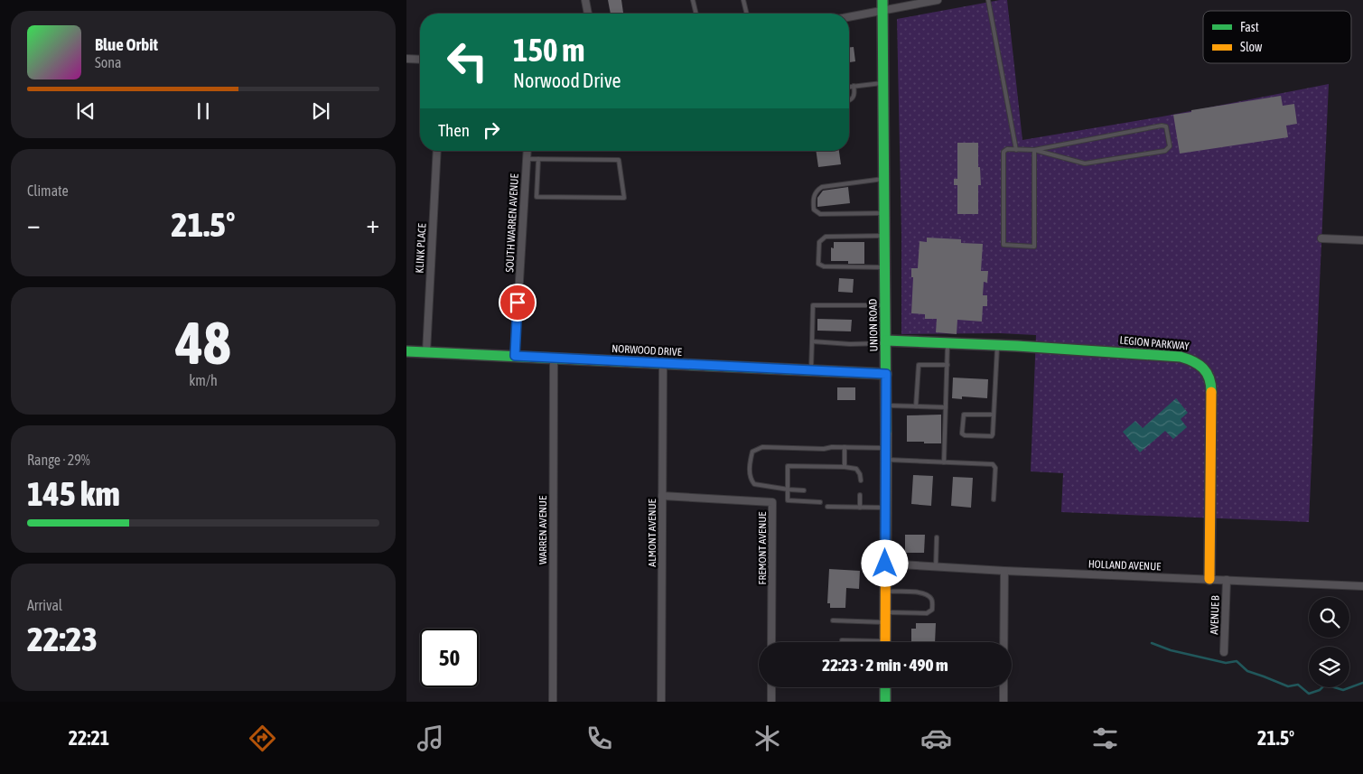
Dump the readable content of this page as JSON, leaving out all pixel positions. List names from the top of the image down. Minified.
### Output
{"streets":{"street":["SOUTH WARREN AVENUE","KLINK PLACE","UNION ROAD","LEGION PARKWAY","NORWOOD DRIVE","WARREN AVENUE","ALMONT AVENUE","FREMONT AVENUE","HOLLAND AVENUE","AVENUE B"]},"crossings":[["SOUTH WARREN AVENUE","NORWOOD DRIVE"],["KLINK PLACE","NORWOOD DRIVE"],["UNION ROAD","LEGION PARKWAY"],["UNION ROAD","NORWOOD DRIVE"],["UNION ROAD","HOLLAND AVENUE"],["LEGION PARKWAY","HOLLAND AVENUE"],["NORWOOD DRIVE","WARREN AVENUE"],["NORWOOD DRIVE","ALMONT AVENUE"],["ALMONT AVENUE","FREMONT AVENUE"],["HOLLAND AVENUE","AVENUE B"]],"legend":["Fast","Slow"],"page":{"turn":["150 m","Norwood Drive"],"song":["Blue Orbit","Sona"],"then":"Then","tile":["Climate",["48","km/h"],["Range · 29%","145 km"],["Arrival","22:23"]],"heat":["−","21.5°","+"],"limit":"50","trip":"22:23 · 2 min · 490 m","tabs":["22:21","21.5°"]}}
